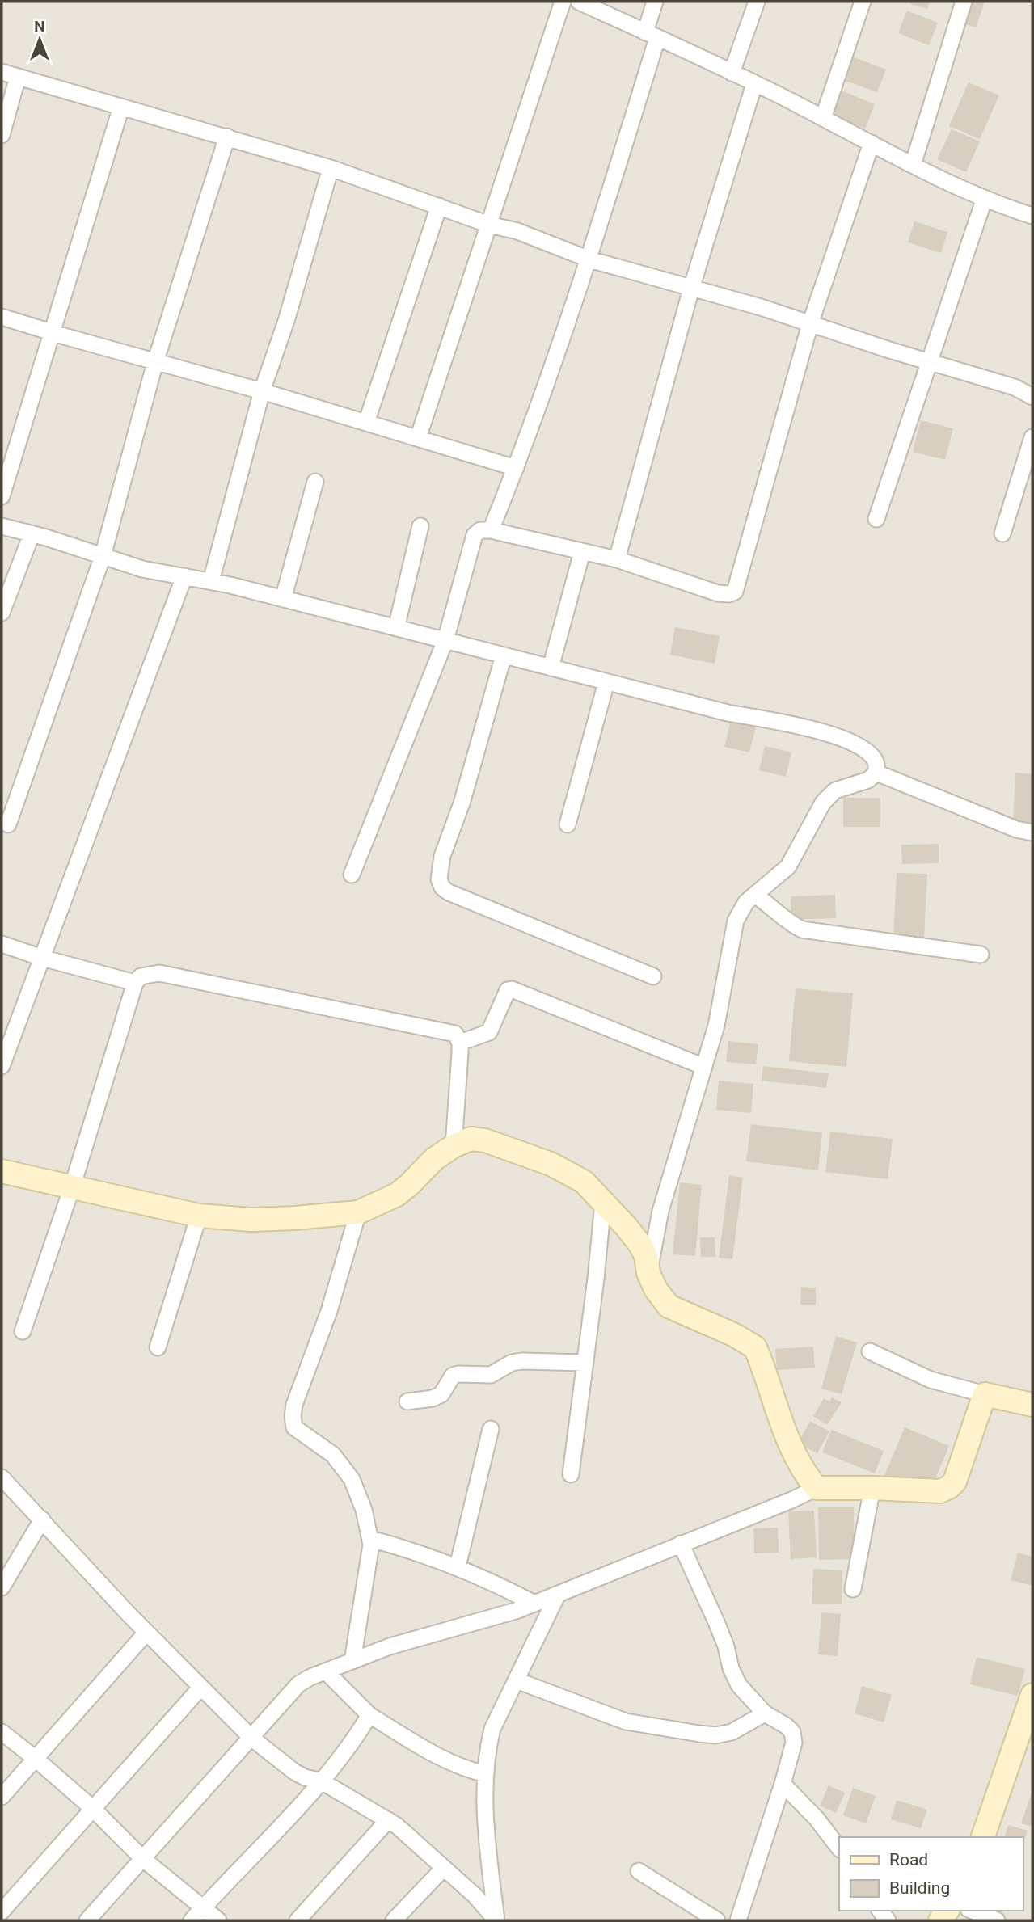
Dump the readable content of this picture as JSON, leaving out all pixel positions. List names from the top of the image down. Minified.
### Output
{"legend":["Road","Building"],"north":"top"}
